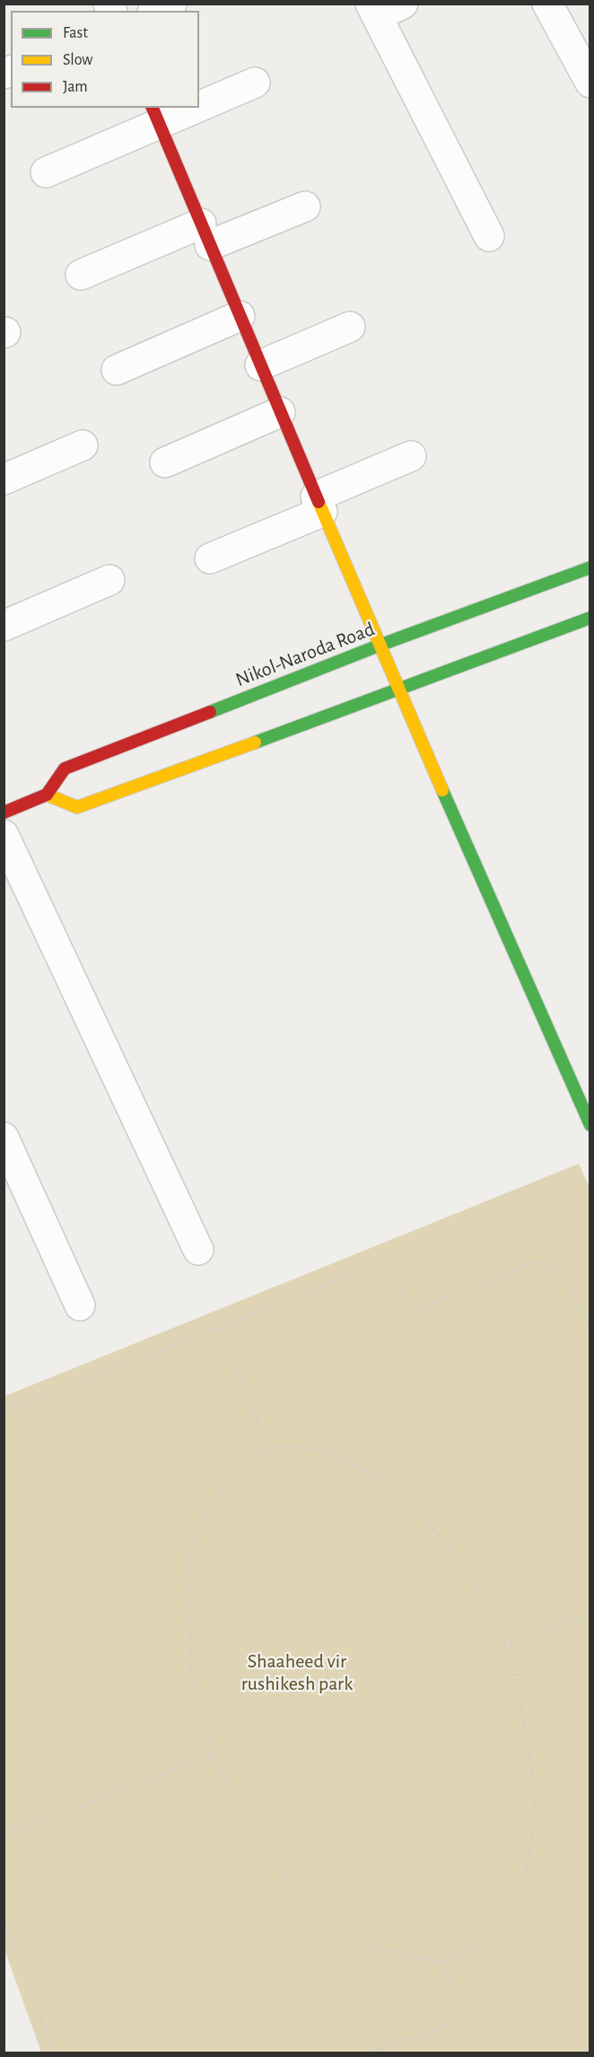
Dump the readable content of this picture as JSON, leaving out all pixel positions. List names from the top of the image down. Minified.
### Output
{"streets":{"main road":["Nikol-Naroda Road"]},"parks":["Shaaheed vir rushikesh park"],"legend":["Fast","Slow","Jam"]}
